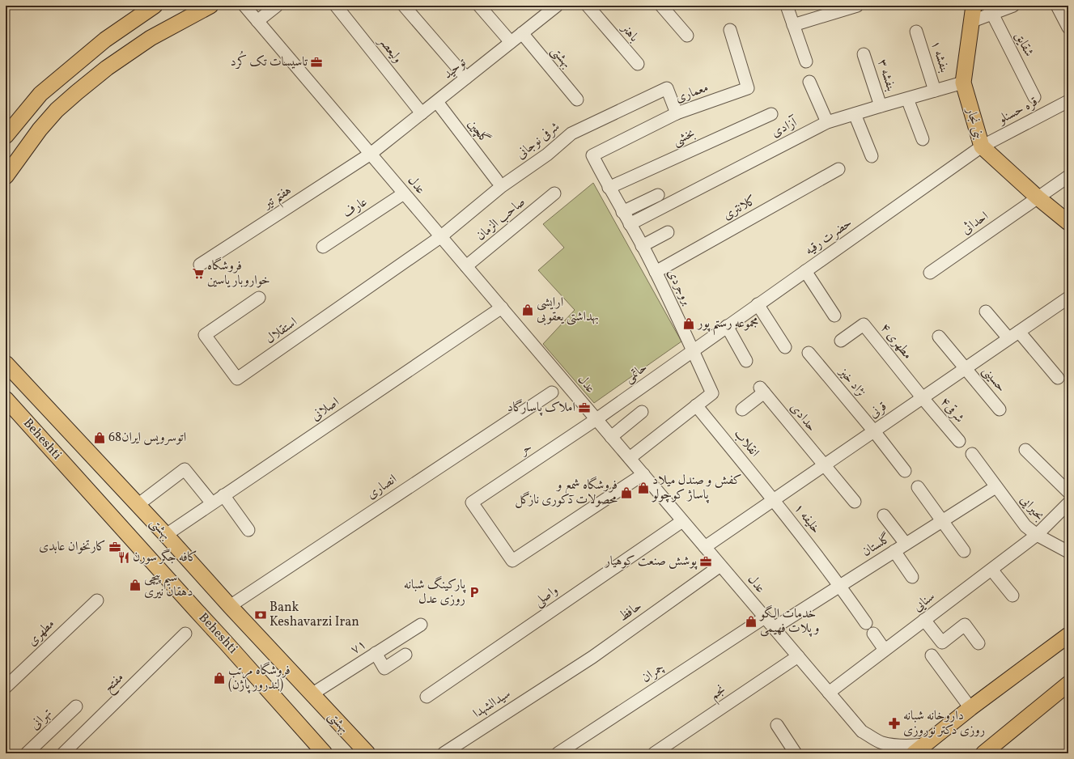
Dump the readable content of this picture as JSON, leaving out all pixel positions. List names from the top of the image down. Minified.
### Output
{"streets":{"main road":["بنی نجار","Beheshti","بهشتى"],"street":["باهنر","شقایق","ولیعصر","بنفشه ۱","بهشتی","توحید","بنفشه ۳","معماری","قره حسنلو","آزادی","گلچین","بخشی","شرفی نوجانی","عدل","هفتم تیر","عارف","کلانتری","صاحب الزمان","احداثی","حضرت رقیه","بروجردی","استقلال","مطهری ۴","حاتمی","حسینی","نژاد خیز","اصلانی","قرنی","۴شرقی","حدادی","انقلاب","حر","انصاری","بحیرایی","خلیفه ۱","گلستان","واصلی","سنایی","حافظ","مطهری","۷۱","چمران","مفتح","نجم","سیدالشهدا","تهرانی"]},"crossings":[["ولیعصر","توحید"],["بنفشه ۱","آزادی"],["بهشتی","توحید"],["توحید","گلچین"],["توحید","عدل"],["توحید","هفتم تیر"],["بنفشه ۳","آزادی"],["معماری","شرفی نوجانی"],["معماری","بروجردی"],["قره حسنلو","بنی نجار"],["قره حسنلو","حضرت رقیه"],["بنی نجار","آزادی"],["بنی نجار","احداثی"],["بنی نجار","حضرت رقیه"],["آزادی","بروجردی"],["بخشی","بروجردی"],["شرفی نوجانی","عدل"],["شرفی نوجانی","استقلال"],["عدل","هفتم تیر"],["عدل","عارف"],["عدل","صاحب الزمان"],["عدل","بروجردی"],["عدل","استقلال"],["عدل","حاتمی"],["عدل","اصلانی"],["عدل","قرنی"],["عدل","حر"],["عدل","گلستان"],["عدل","واصلی"],["عدل","سنایی"],["عدل","حافظ"],["عدل","چمران"],["عدل","نجم"],["کلانتری","بروجردی"],["حضرت رقیه","بروجردی"],["حضرت رقیه","حاتمی"],["بروجردی","حاتمی"],["بروجردی","انقلاب"],["مطهری ۴","قرنی"],["مطهری ۴","۴شرقی"],["حاتمی","حر"],["حسینی","قرنی"],["نژاد خیز","قرنی"],["اصلانی","بهشتى"],["قرنی","۴شرقی"],["قرنی","حدادی"],["قرنی","انقلاب"],["قرنی","خلیفه ۱"],["انقلاب","خلیفه ۱"],["انصاری","بهشتى"],["بحیرایی","گلستان"],["بحیرایی","سنایی"],["خلیفه ۱","گلستان"],["بهشتى","۷۱"],["حافظ","سیدالشهدا"]],"places":{"office":["تاسیسات تک کُرد","املاک پاسارگاد","کارتخوان عابدی","پوشش صنعت کوهیار"],"supermarket":["فروشگاه خواروبار یاسین"],"shop":["ارایشی بهداشتی یعقوبی","مجموعه رستم پور","اتوسرویس ایران68","کفش و صندل میلاد پاساژ کوچولو","فروشگاه شمع و محصولات دکوری نازگل","سیم پیچی دهقان نیری","خدمات الگو و پلات فهیمی","فروشگاه مرتب (لندرور پاژن)"],"restaurant":["کافه جگر سورن"],"parking":["پارکینگ شبانه روزی عدل"],"bank":["Bank Keshavarzi Iran"],"pharmacy":["داروخانه شبانه روزی دکتر نوروزی"]}}
